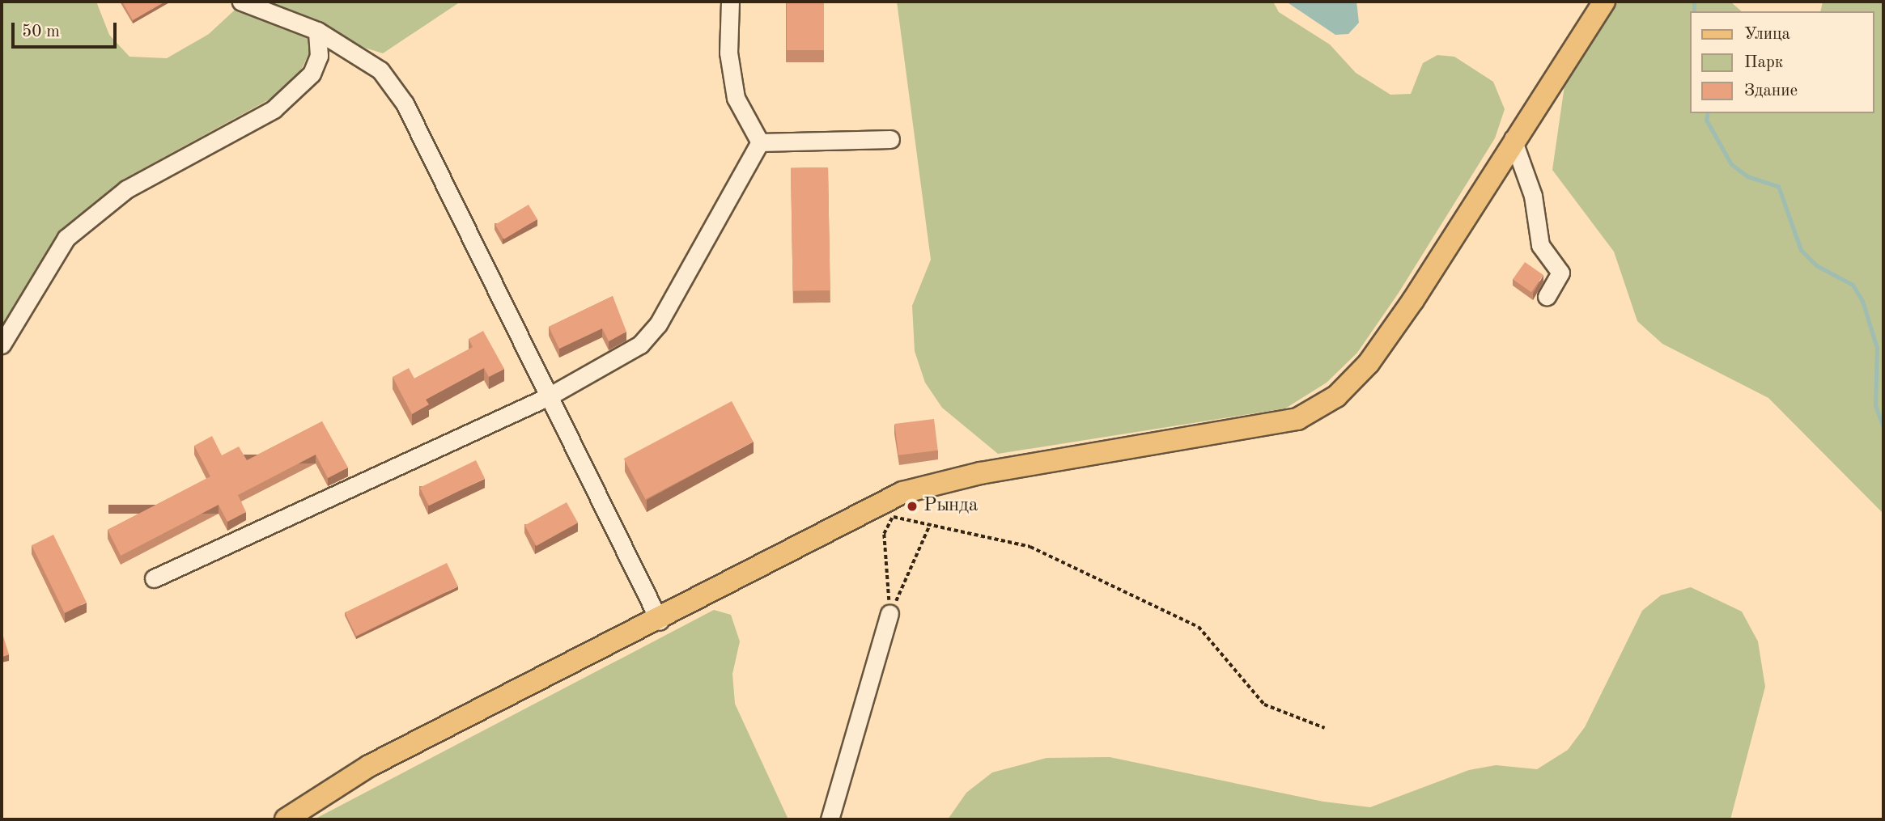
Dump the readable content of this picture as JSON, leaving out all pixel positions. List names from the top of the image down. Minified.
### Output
{"places":["Рында"],"legend":["Улица","Парк","Здание"],"scale_bar":"50 m"}
